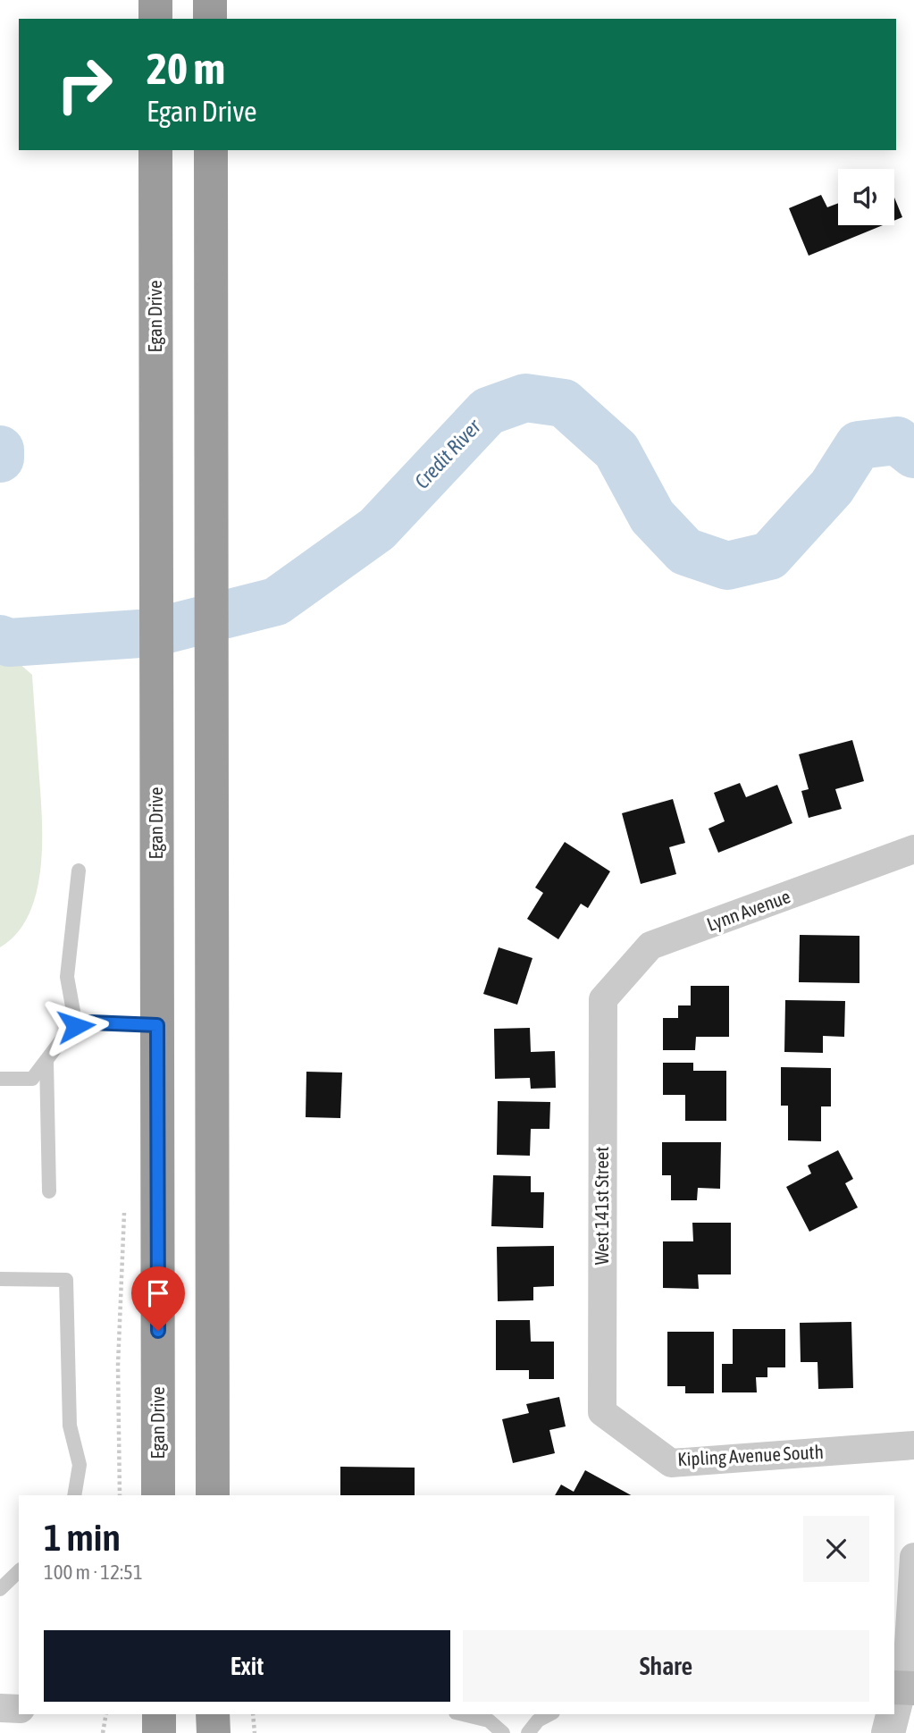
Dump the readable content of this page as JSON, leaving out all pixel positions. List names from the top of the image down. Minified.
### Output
{"streets":{"highway":["Egan Drive"],"street":["Lynn Avenue","West 141st Street","Kipling Avenue South"]},"crossings":[["Lynn Avenue","West 141st Street"],["West 141st Street","Kipling Avenue South"]],"water":["Credit River"],"page":{"turn":["20 m","Egan Drive"],"heading":["1 min","100 m · 12:51"],"buttons":["Exit","Share"]}}
